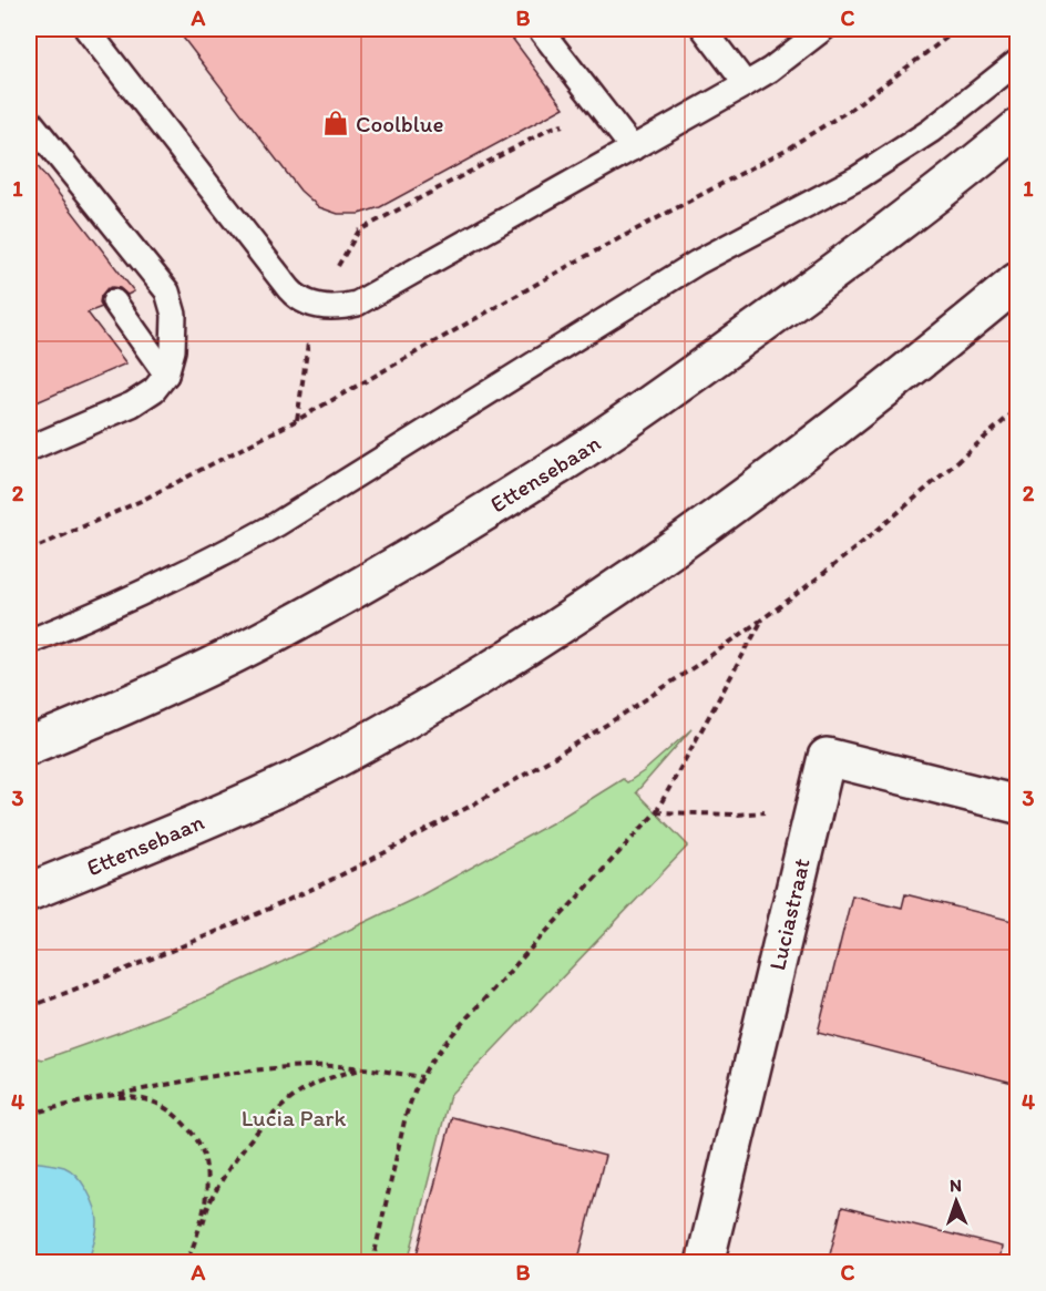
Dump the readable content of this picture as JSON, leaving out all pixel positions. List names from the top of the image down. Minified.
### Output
{"streets":{"main road":["Ettensebaan","Luciastraat"]},"parks":["Lucia Park"],"places":{"shop":["Coolblue"]},"north":"top","grid":{"columns":["A","B","C"],"rows":["1","2","3","4"]}}
